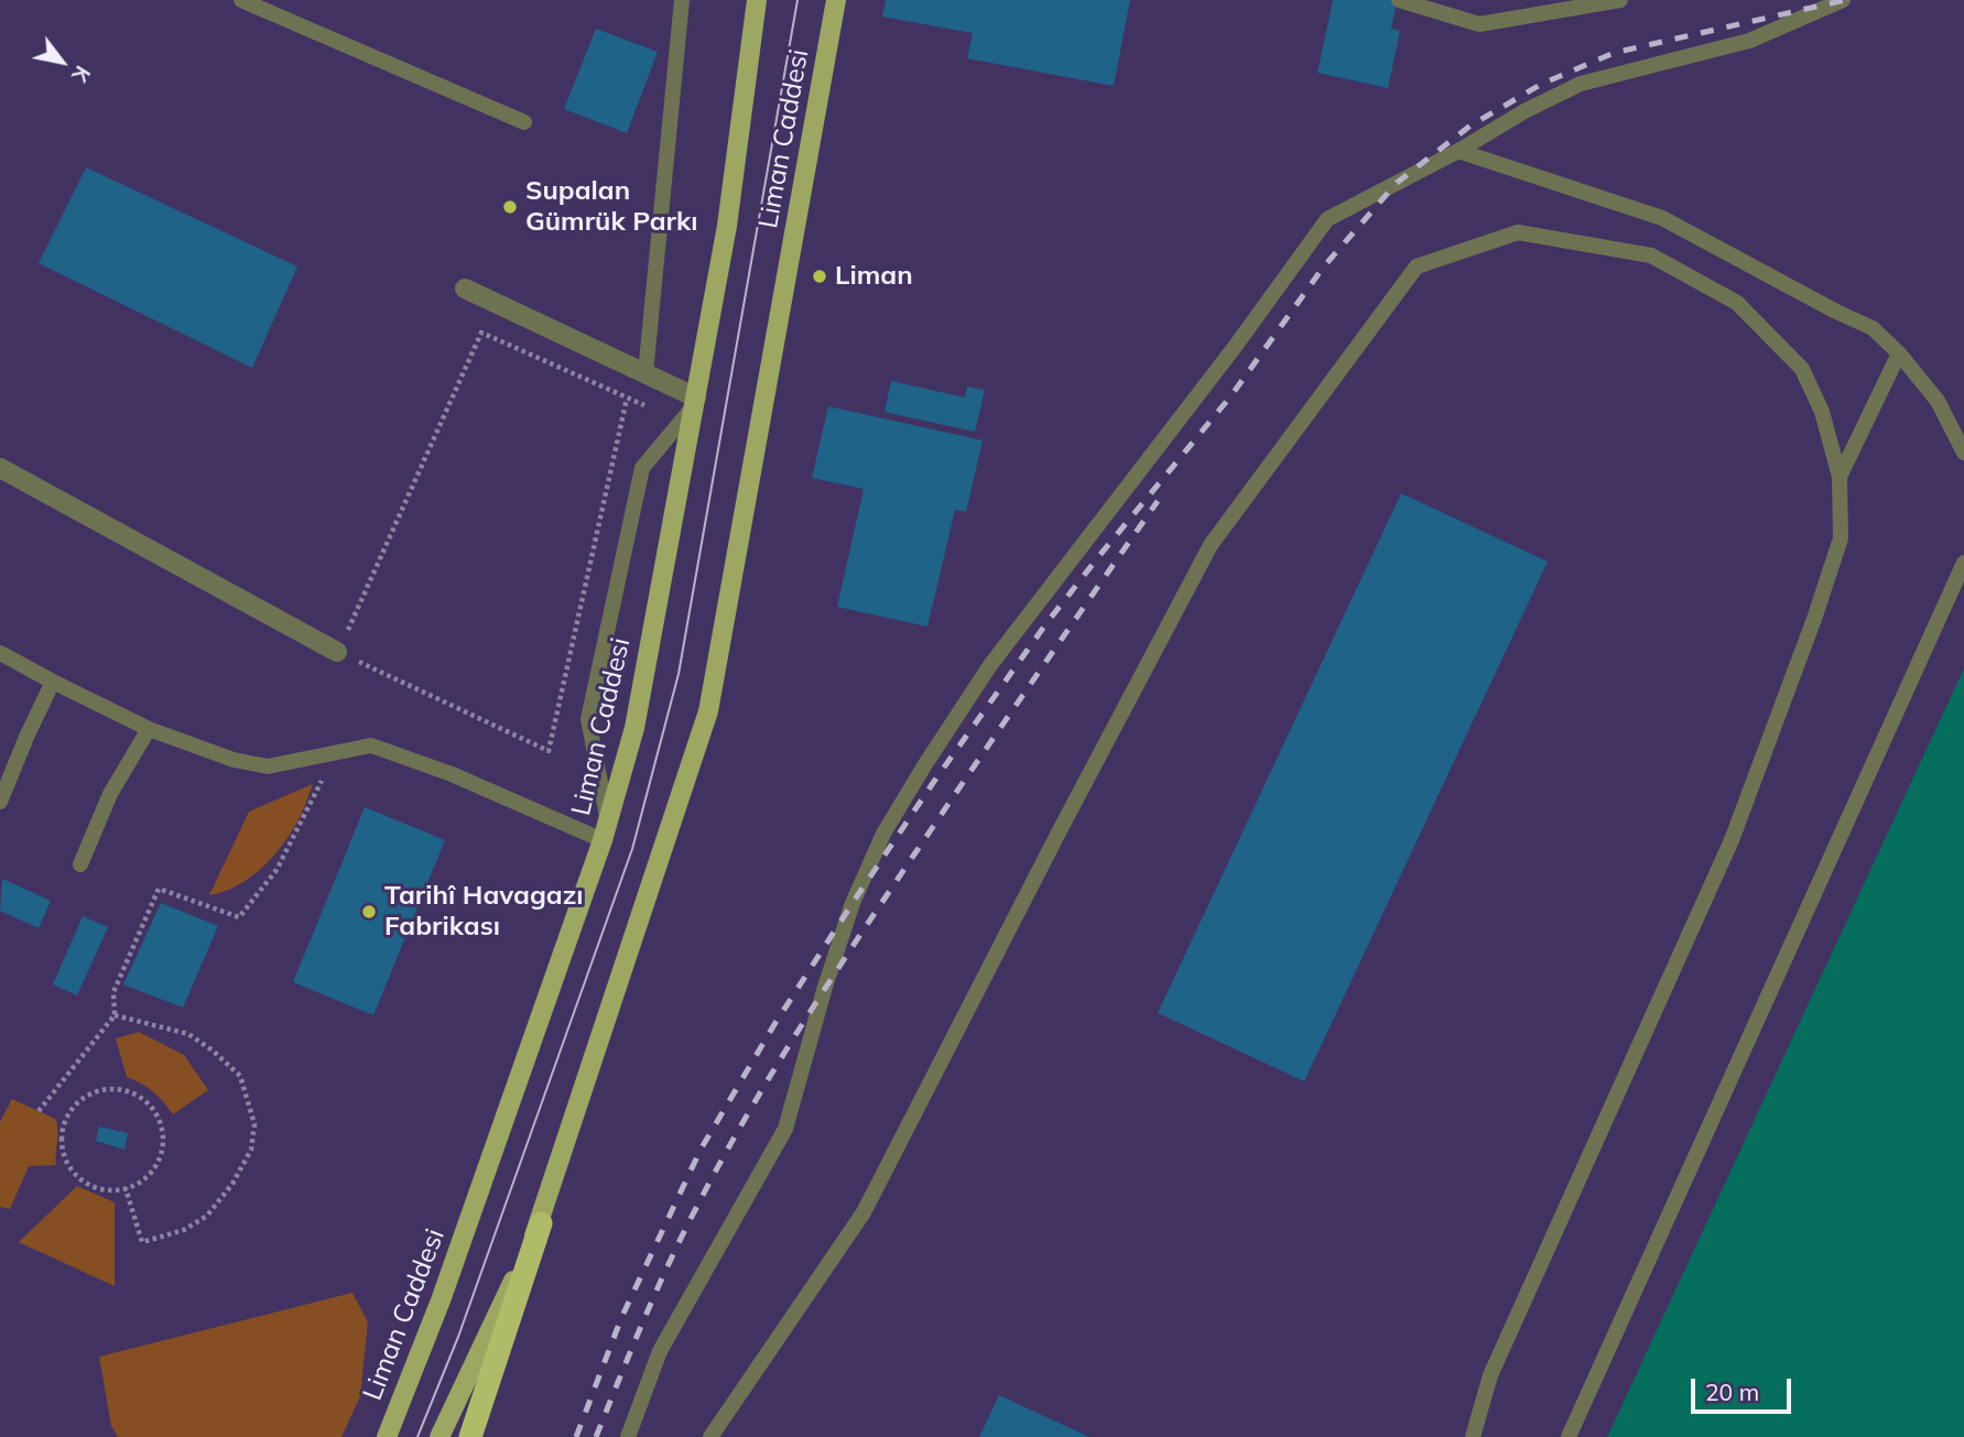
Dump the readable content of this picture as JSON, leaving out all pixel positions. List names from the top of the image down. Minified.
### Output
{"streets":{"main road":["Liman Caddesi"]},"places":["Supalan Gümrük Parkı","Liman","Tarihî Havagazı Fabrikası"],"scale_bar":"20 m","north":"bottom right"}
